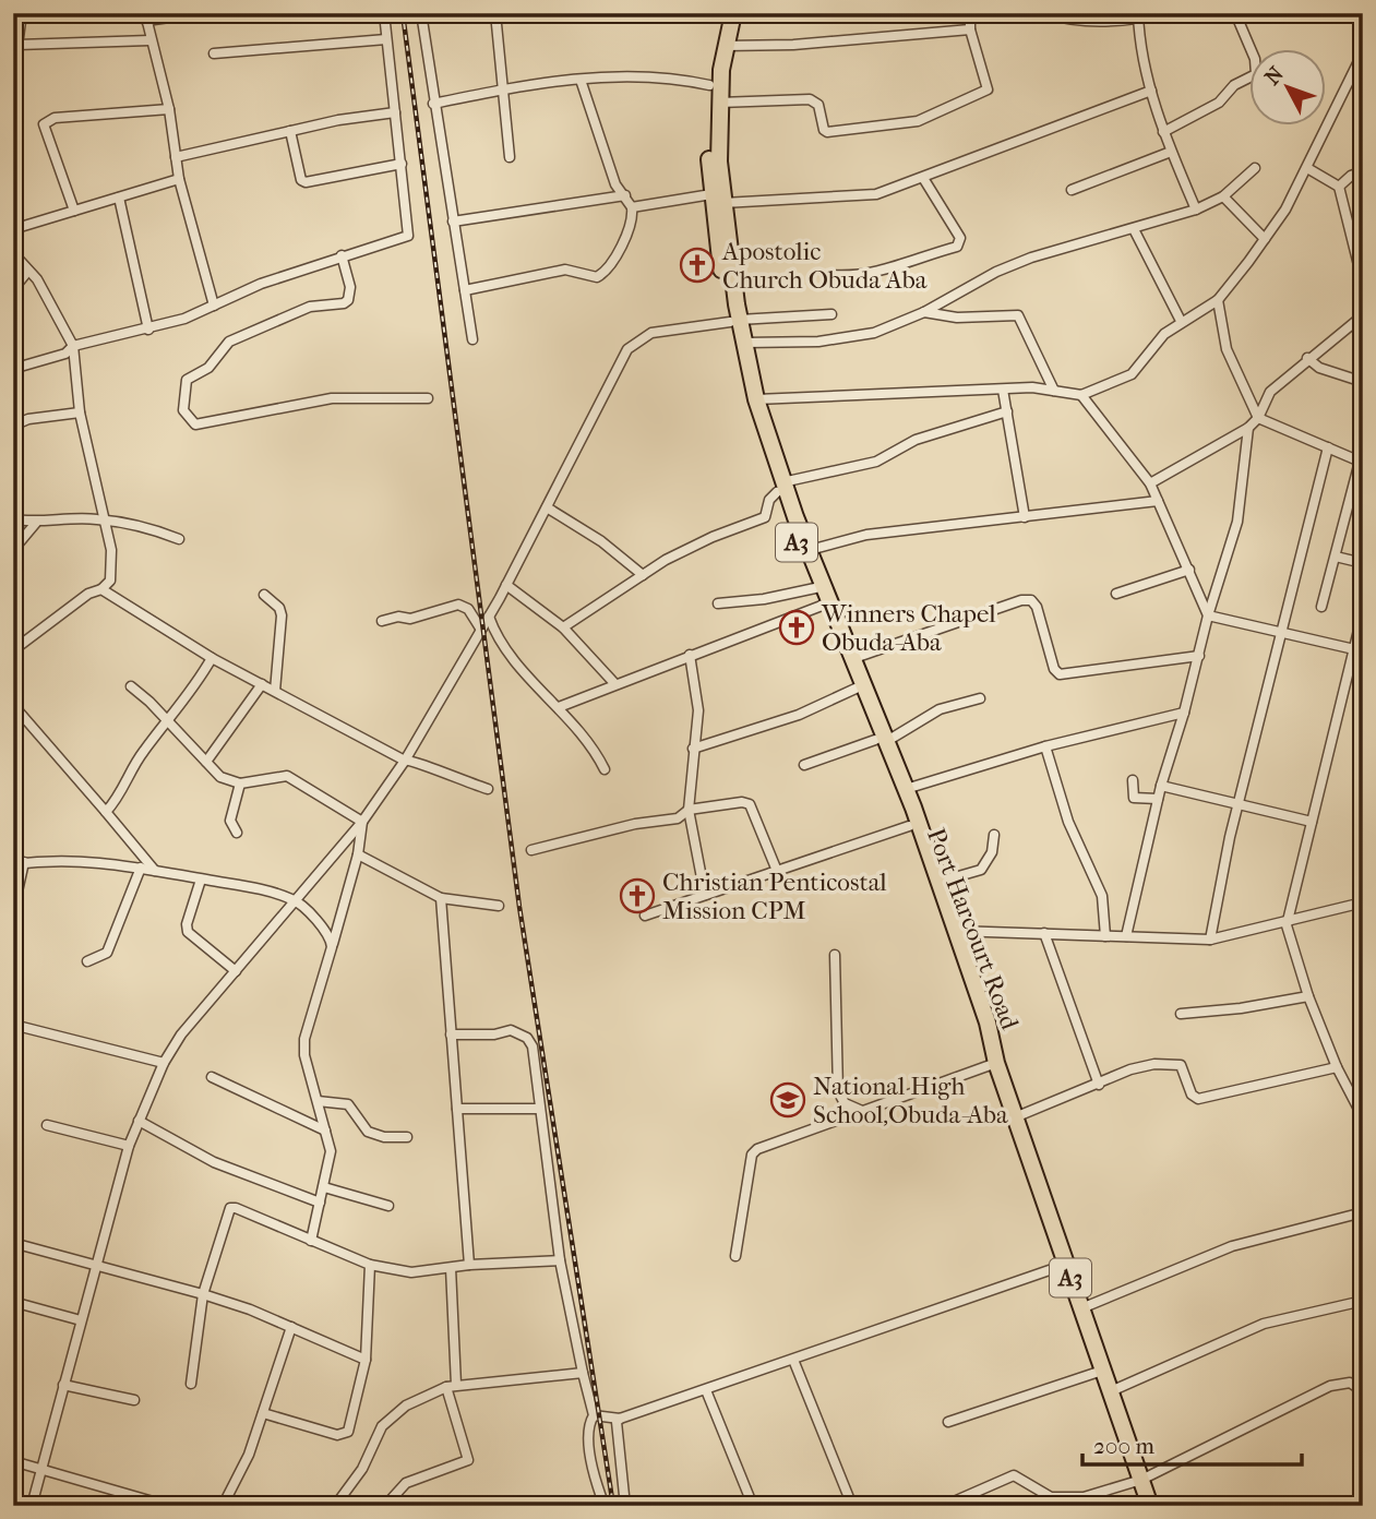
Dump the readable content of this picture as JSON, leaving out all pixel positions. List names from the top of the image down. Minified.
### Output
{"streets":{"highway":["A3","Port Harcourt Road"]},"crossings":[["A3","Port Harcourt Road"]],"places":{"church":["Apostolic Church Obuda Aba","Winners Chapel Obuda-Aba","Christian Penticostal Mission CPM"],"school or university":["National High School,Obuda-Aba"]},"scale_bar":"200 m","north":"top left"}
